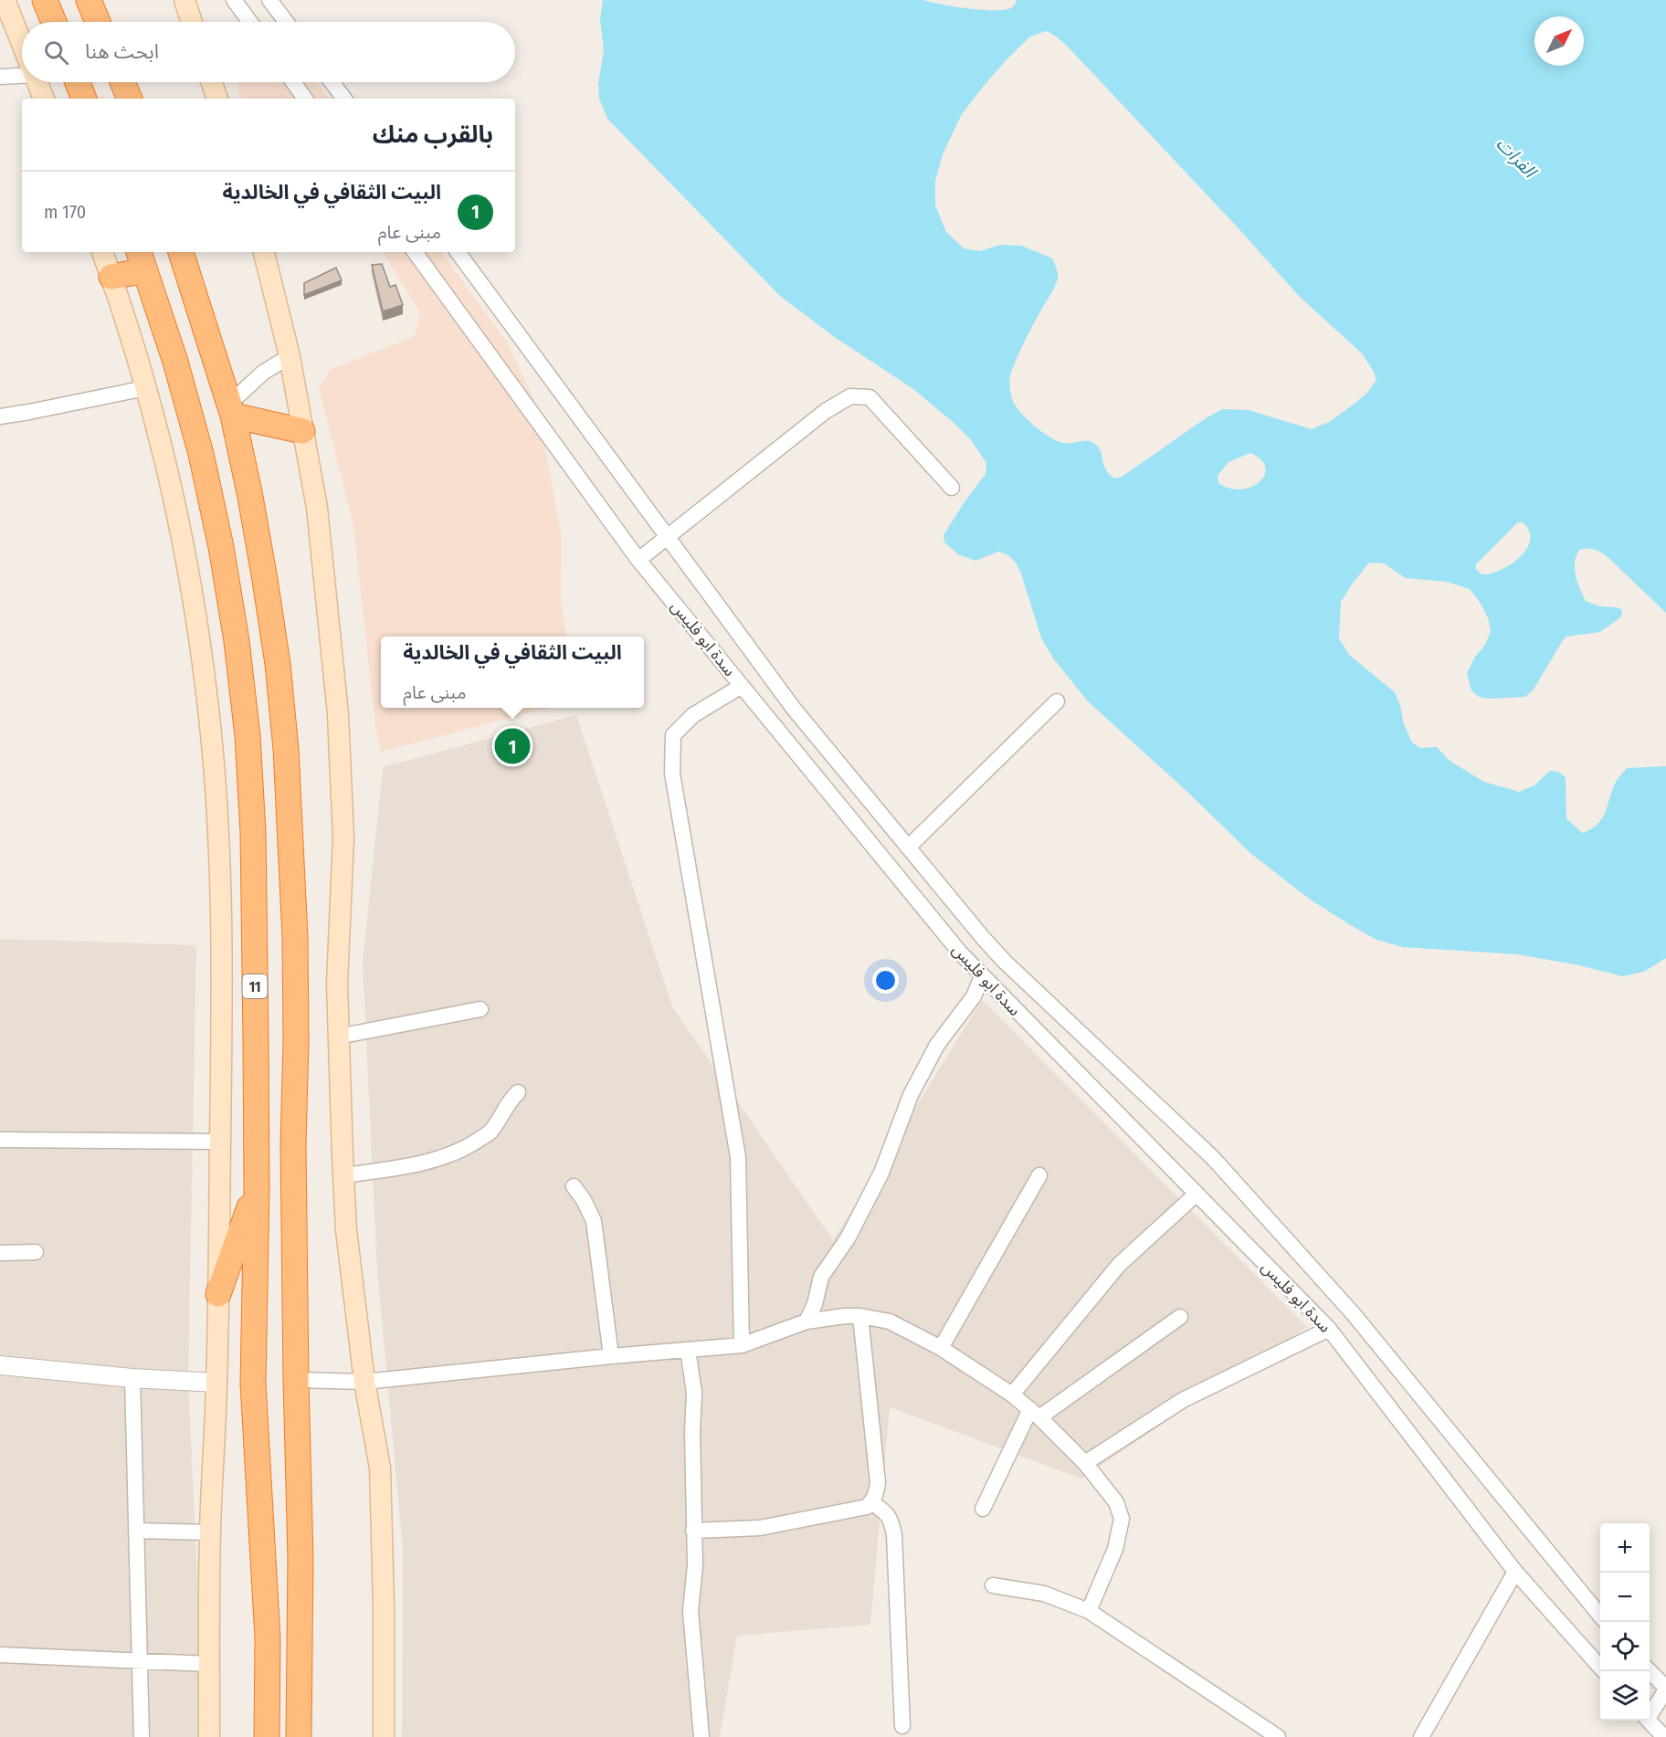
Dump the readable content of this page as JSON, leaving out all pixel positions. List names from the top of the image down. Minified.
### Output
{"streets":{"highway":["11"],"street":["سدة ابو فليس"]},"water":["الفرات"],"north":"top right","page":{"search":"ابحث هنا","heading":"بالقرب منك","list":[{"mark":"1","name":"البيت الثقافي في الخالدية","note":"مبنى عام","value":"170 m"}],"popup":["البيت الثقافي في الخالدية","مبنى عام"],"pins":"1","map_buttons":["+","−"]}}
